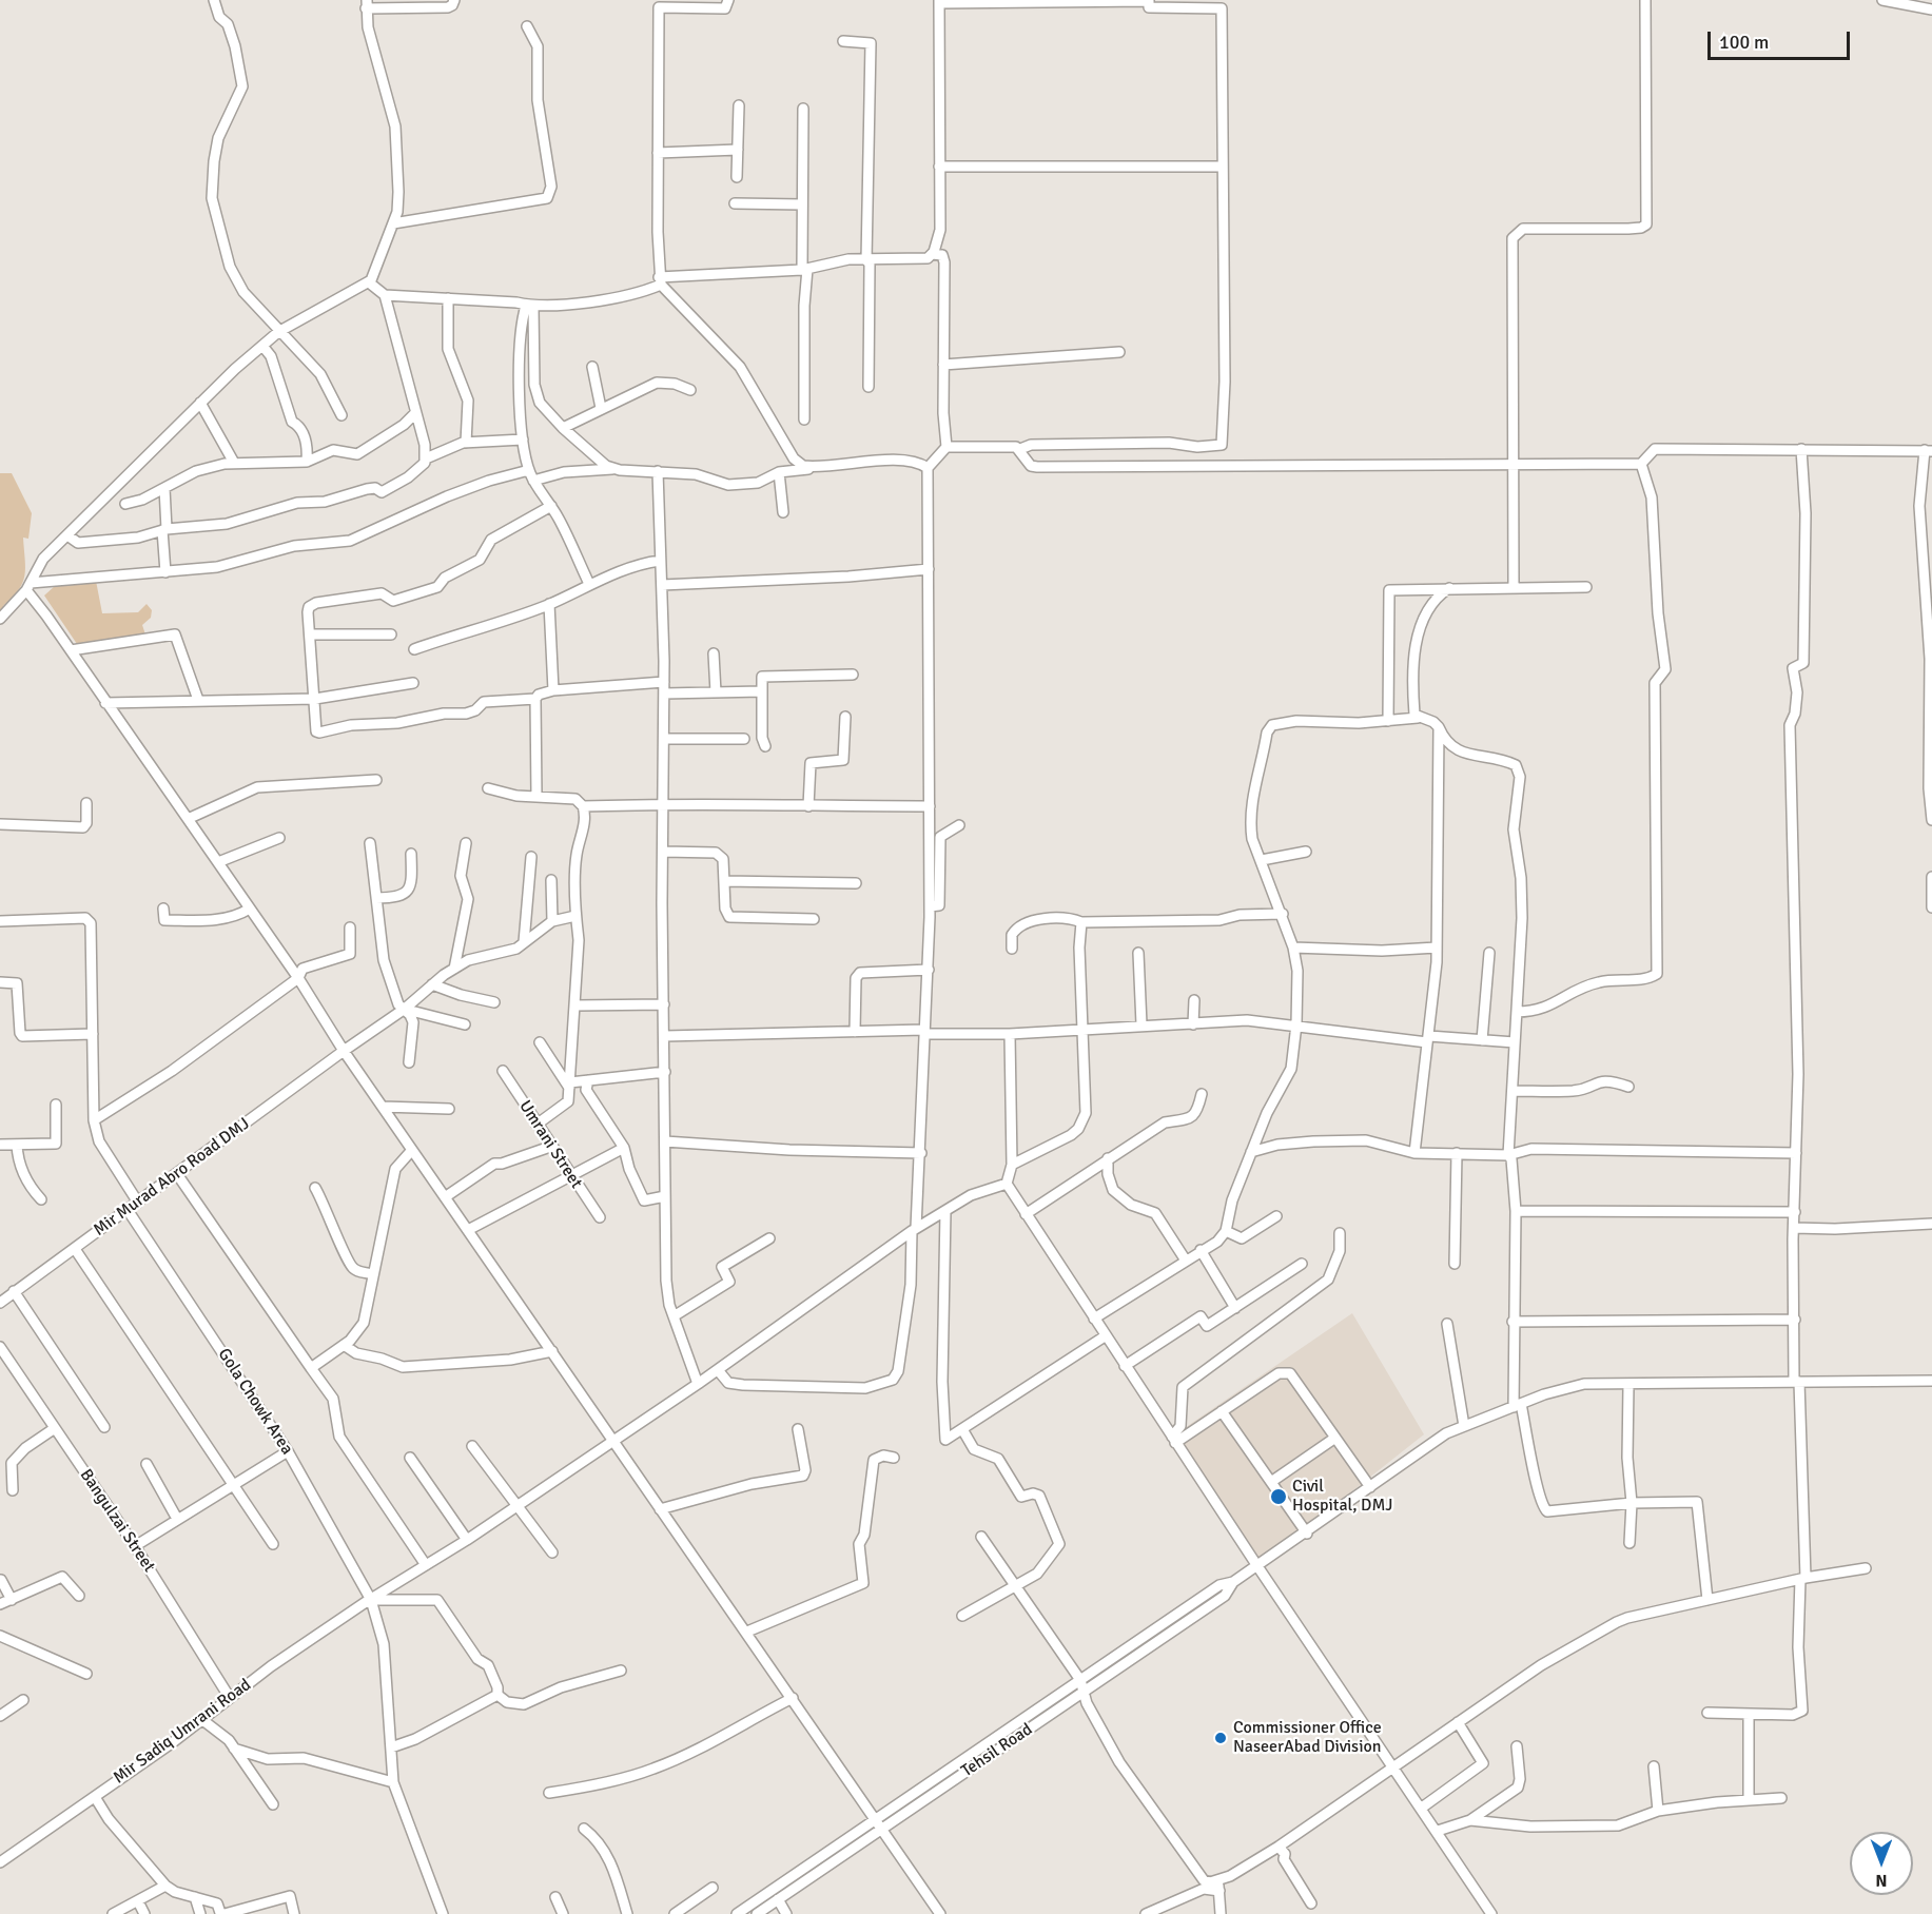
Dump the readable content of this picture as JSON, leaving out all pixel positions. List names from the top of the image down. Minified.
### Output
{"streets":{"street":["Umrani Street","Mir Murad Abro Road DMJ","Gola Chowk Area","Bangulzai Street","Mir Sadiq Umrani Road","Tehsil Road"]},"crossings":[["Mir Murad Abro Road DMJ","Gola Chowk Area"],["Gola Chowk Area","Mir Sadiq Umrani Road"],["Bangulzai Street","Mir Sadiq Umrani Road"]],"places":["Civil Hospital, DMJ","Commissioner Office NaseerAbad Division"],"scale_bar":"100 m","north":"bottom"}
